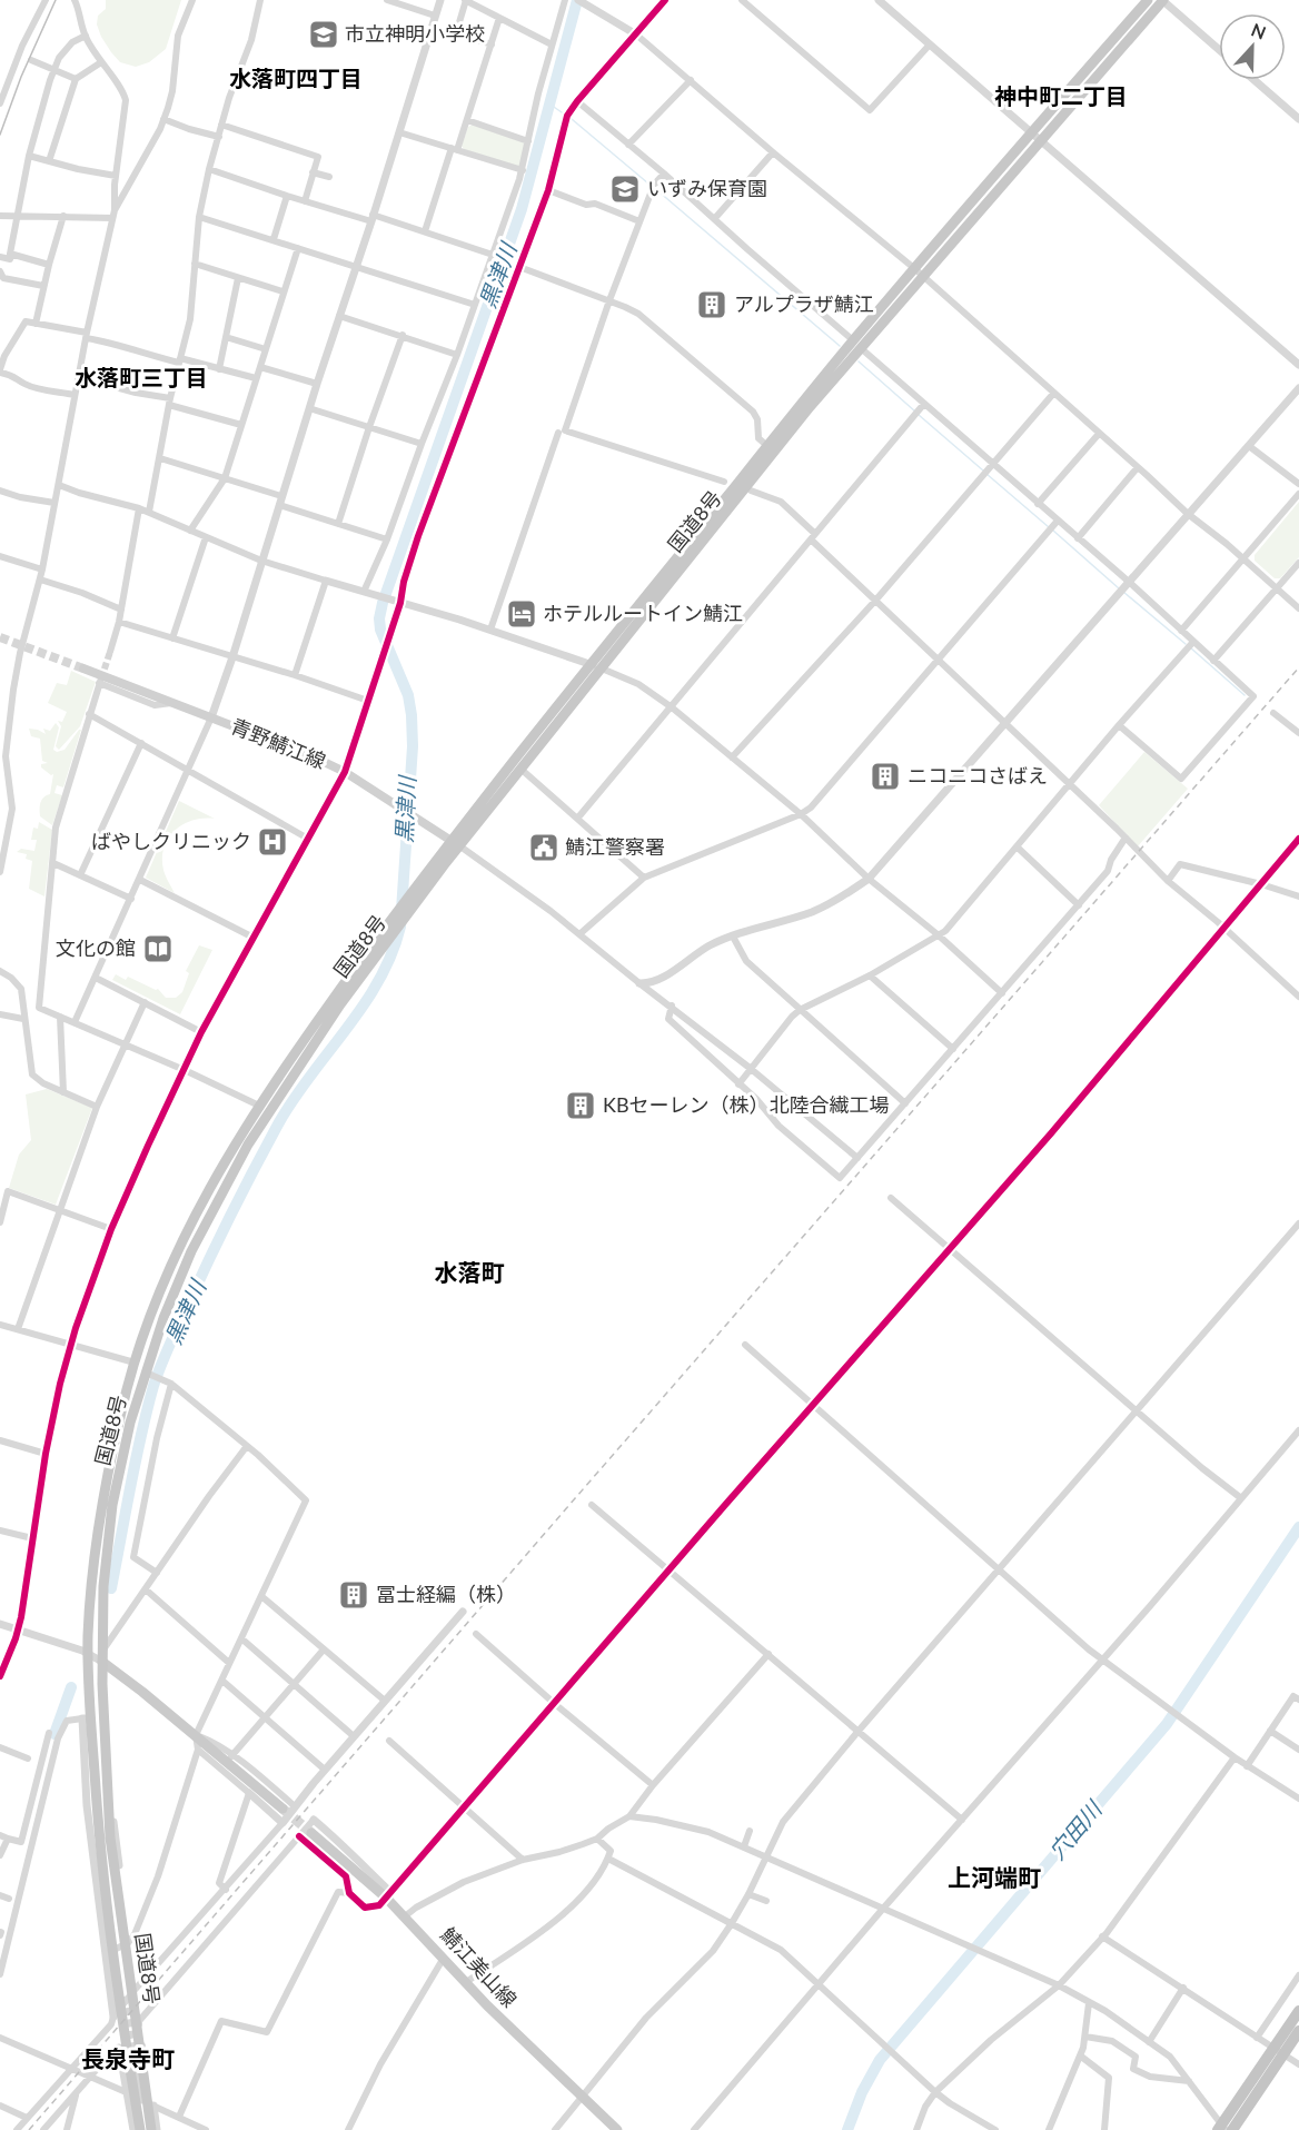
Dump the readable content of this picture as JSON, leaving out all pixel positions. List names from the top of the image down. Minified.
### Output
{"streets":{"highway":["国道8号"],"main road":["青野鯖江線","鯖江美山線"]},"crossings":[["国道8号","青野鯖江線"]],"districts":["水落町四丁目","神中町二丁目","水落町三丁目","水落町","上河端町","長泉寺町"],"water":["黒津川","穴田川"],"places":{"school or university":["市立神明小学校","いずみ保育園"],"building":["アルプラザ鯖江","ニコニコさばえ","KBセーレン（株）北陸合繊工場","冨士経編（株）"],"hotel":["ホテルルートイン鯖江"],"hospital":["ばやしクリニック"],"public building":["鯖江警察署"],"library":["文化の館"]},"north":"top"}
